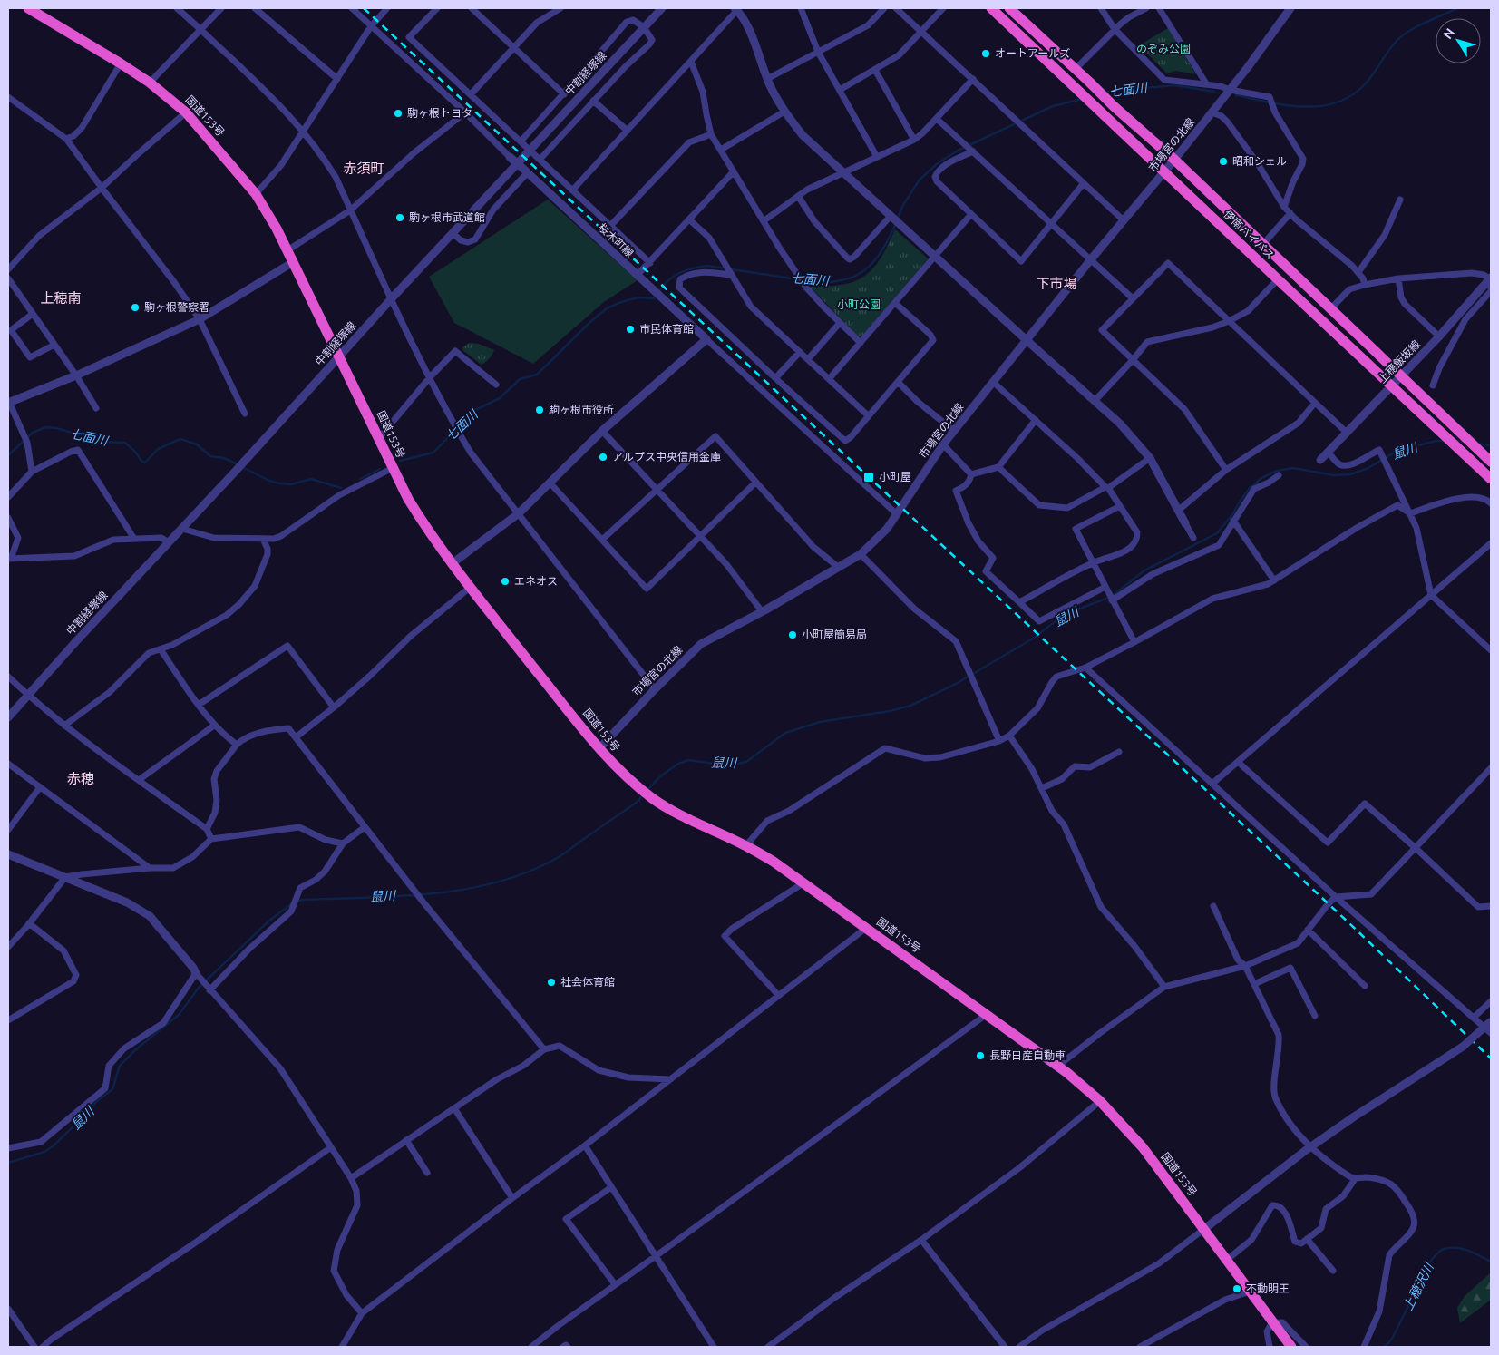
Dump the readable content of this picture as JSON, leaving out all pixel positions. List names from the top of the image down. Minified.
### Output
{"streets":{"highway":["国道153号","伊南バイパス"],"street":["中割経塚線","市場宮の北線","桜木町線","上穂飯坂線"]},"crossings":[["中割経塚線","国道153号"],["国道153号","市場宮の北線"],["市場宮の北線","伊南バイパス"],["伊南バイパス","上穂飯坂線"]],"districts":["赤須町","下市場","上穂南","赤穂"],"water":["七面川","鼠川","上穂沢川"],"parks":["のぞみ公園","小町公園"],"places":{"other":["オートアールズ","駒ヶ根トヨタ","昭和シェル","駒ヶ根市武道館","駒ヶ根警察署","市民体育館","駒ヶ根市役所","アルプス中央信用金庫","エネオス","小町屋簡易局","社会体育館","長野日産自動車","不動明王"],"transit":["小町屋"]},"north":"top left"}
